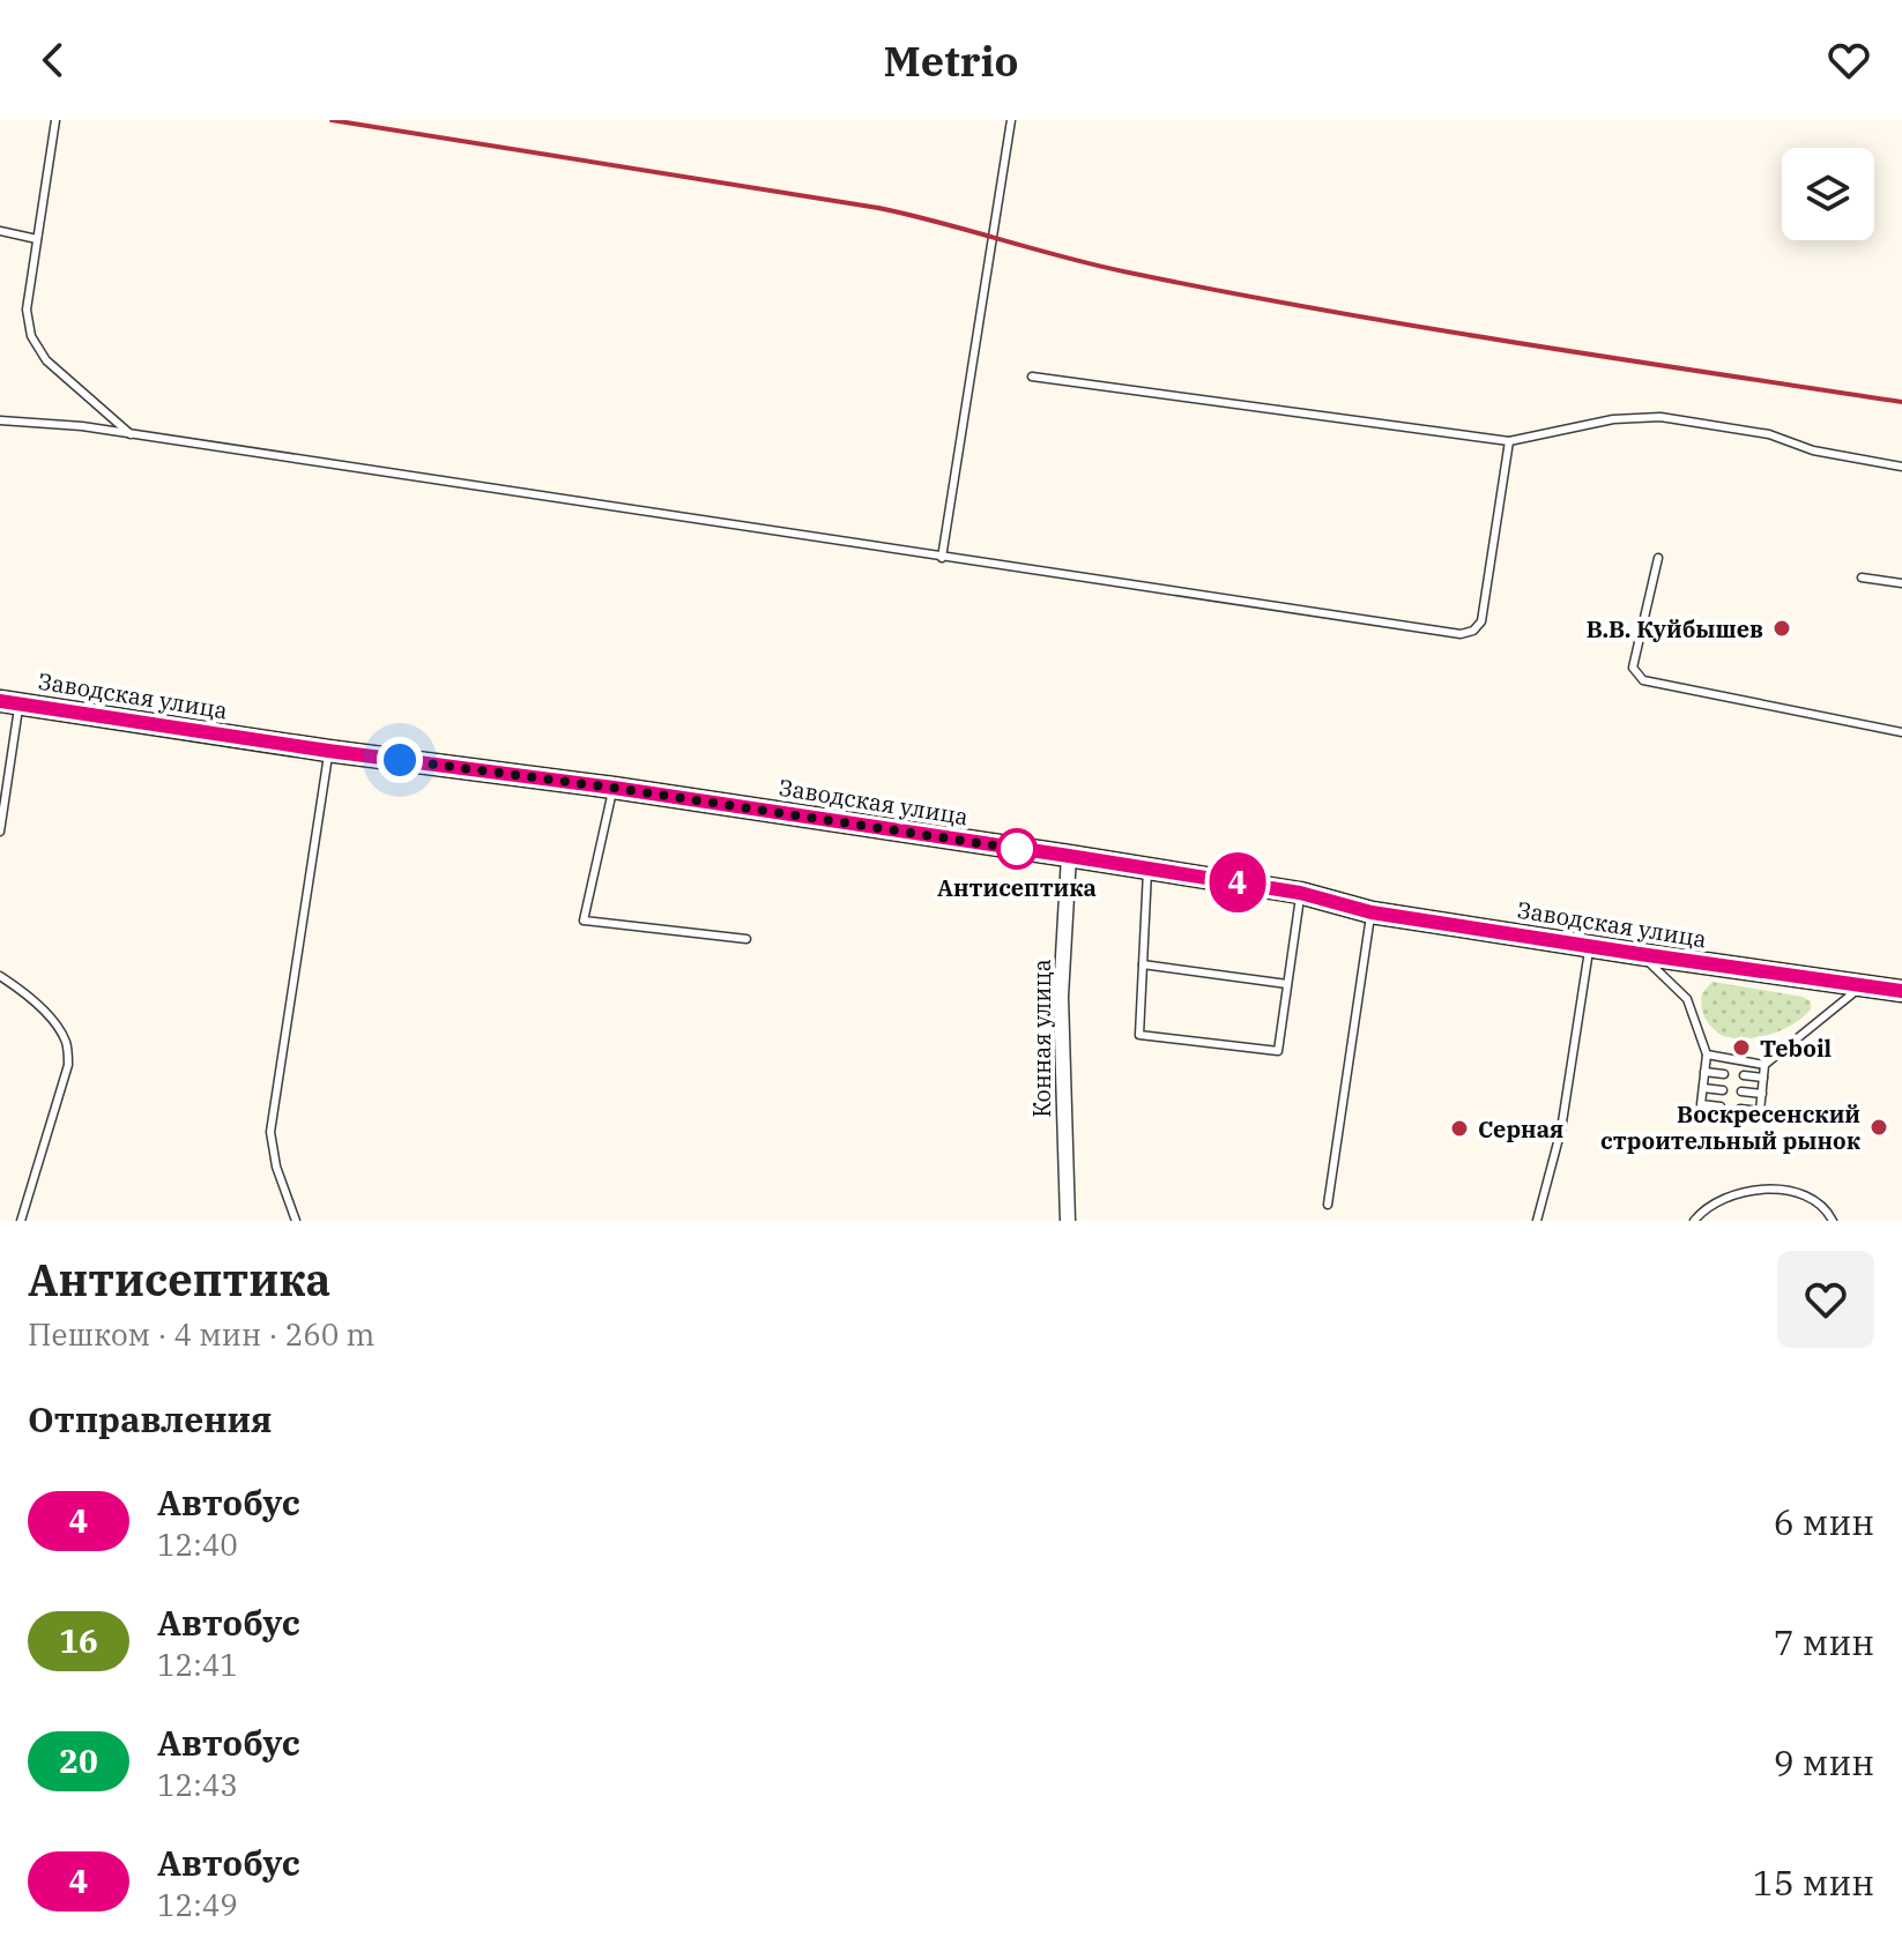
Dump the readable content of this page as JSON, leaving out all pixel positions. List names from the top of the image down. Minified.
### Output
{"streets":{"street":["Заводская улица","Конная улица"]},"crossings":[["Заводская улица","Конная улица"]],"places":["В.В. Куйбышев","Антисептика","Teboil","Воскресенский строительный рынок","Серная"],"lines":["bus line 4"],"page":{"header":"Metrio","on_map":"4","heading":[["Антисептика","Пешком · 4 мин · 260 m"],"Отправления"],"list":[{"mark":"4","name":"Автобус","note":"12:40","value":"6 мин"},{"mark":"16","name":"Автобус","note":"12:41","value":"7 мин"},{"mark":"20","name":"Автобус","note":"12:43","value":"9 мин"},{"mark":"4","name":"Автобус","note":"12:49","value":"15 мин"}]}}
